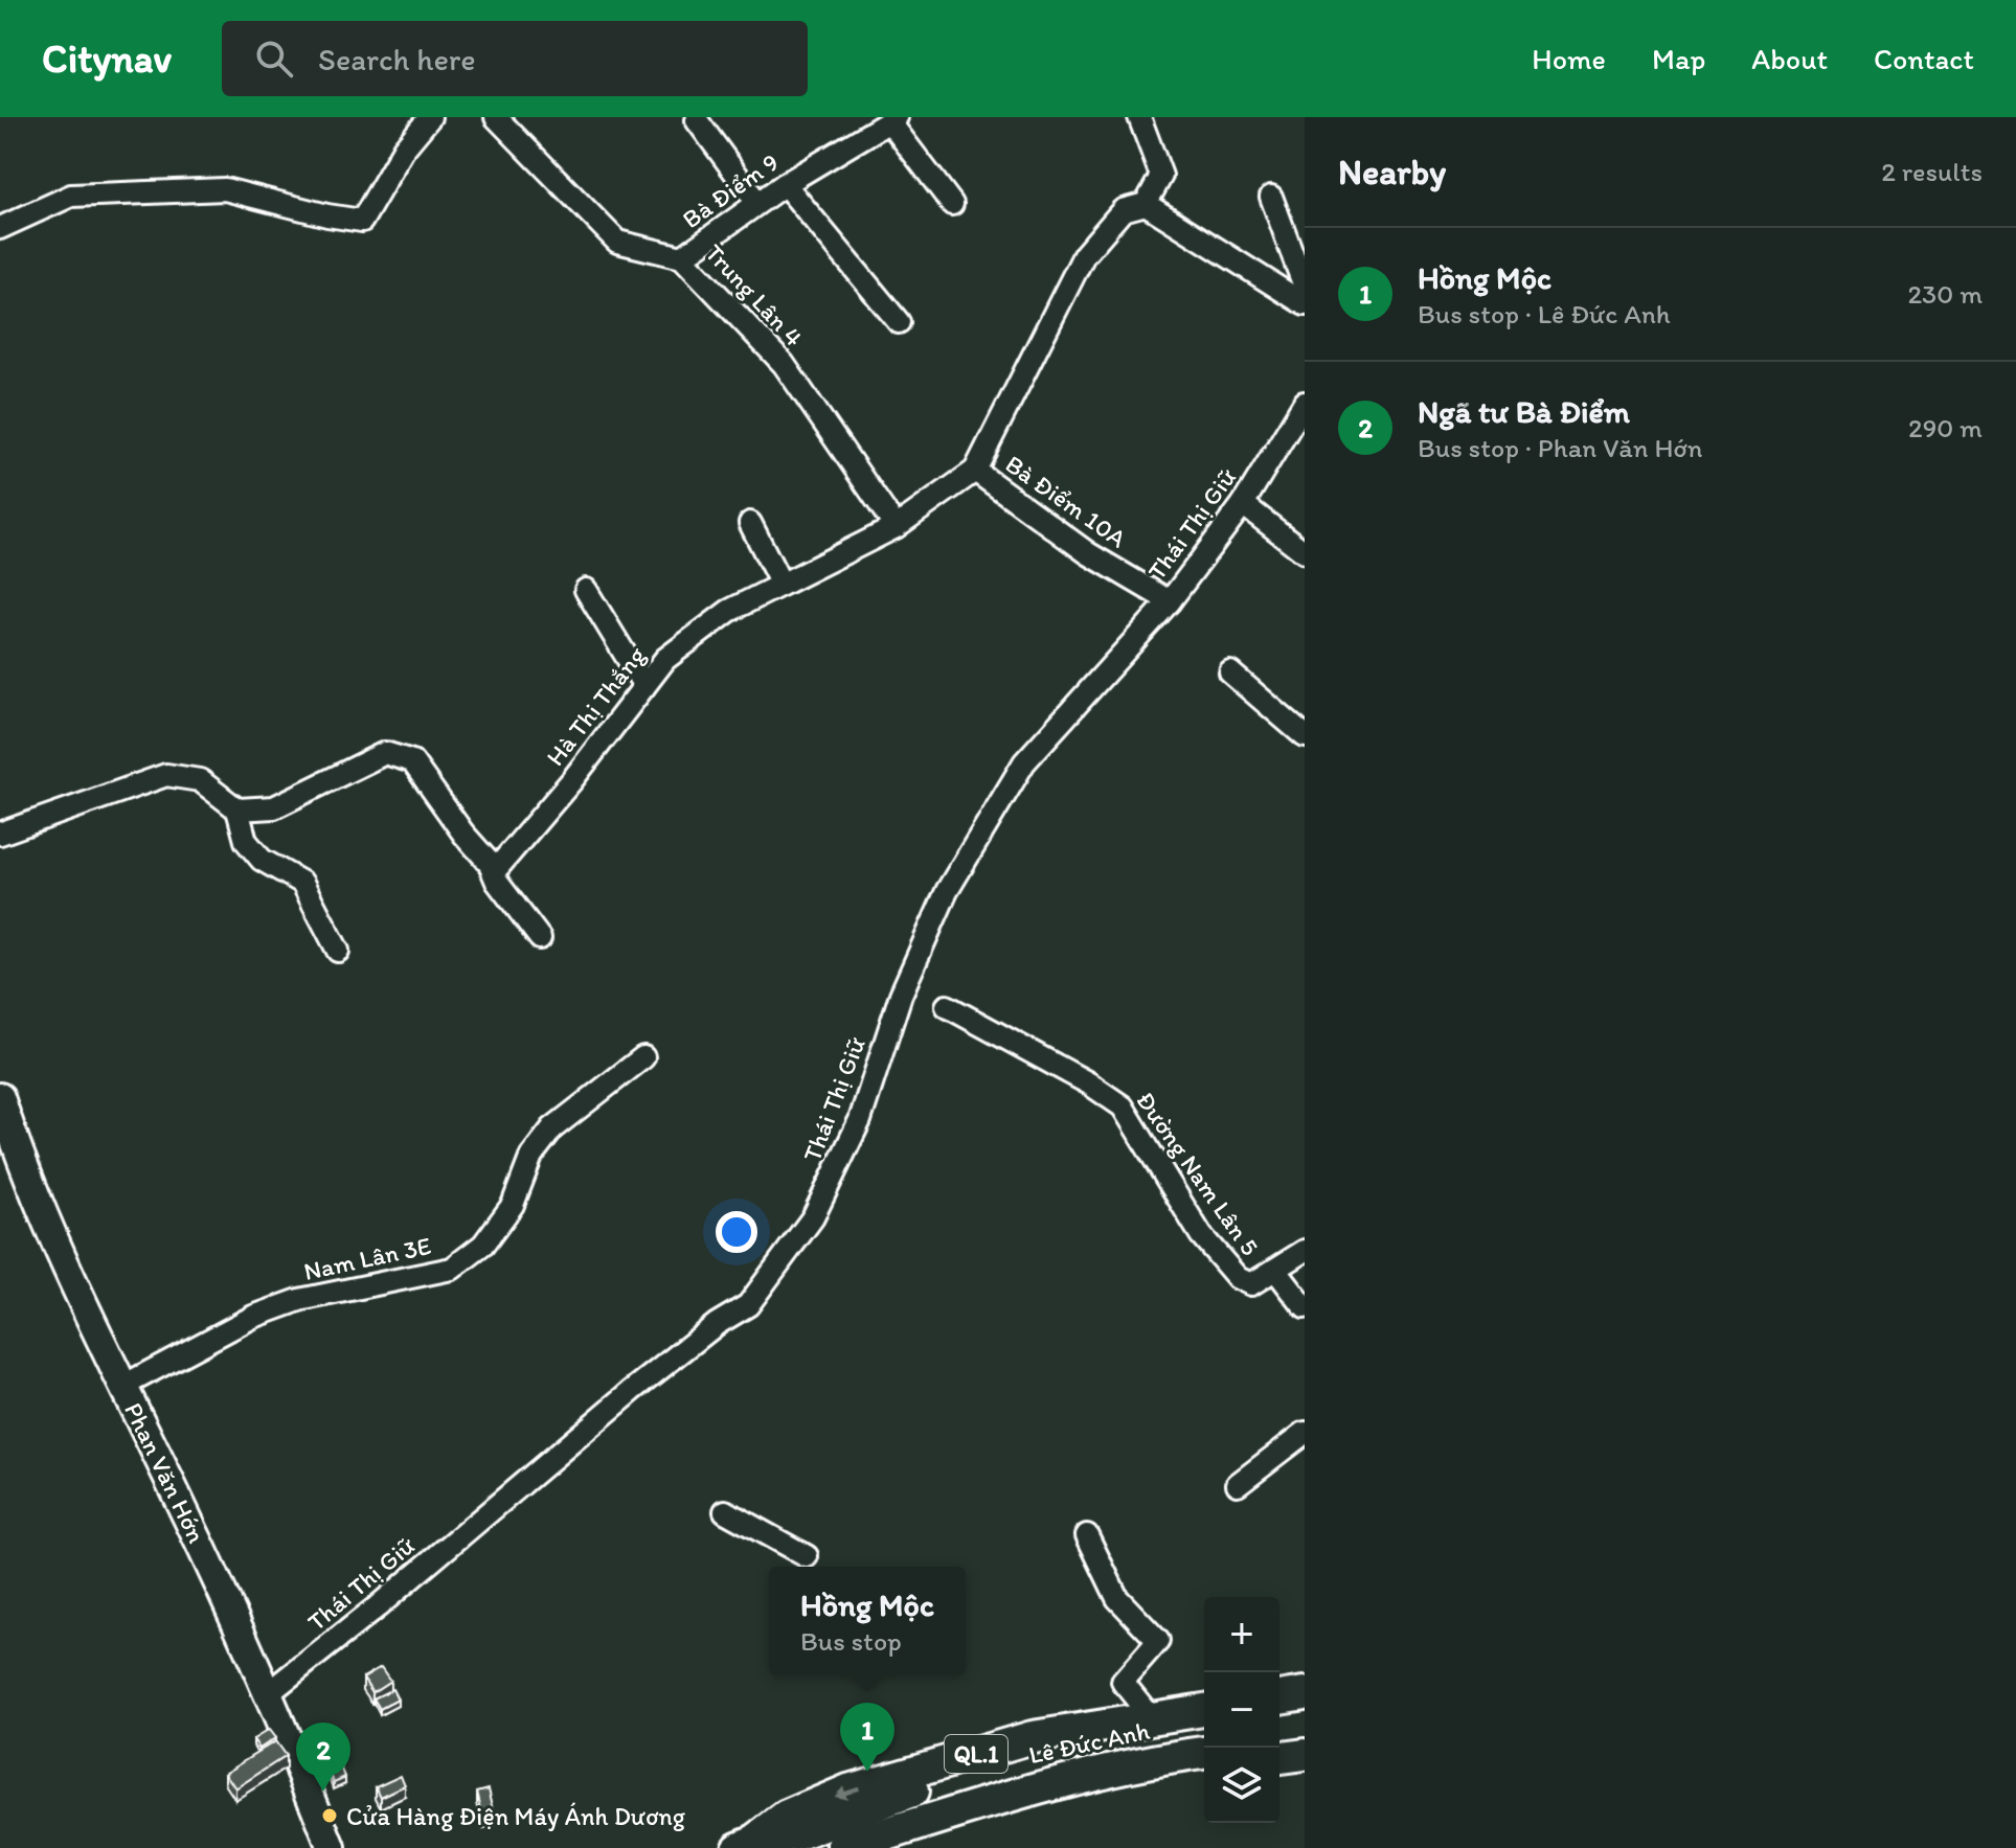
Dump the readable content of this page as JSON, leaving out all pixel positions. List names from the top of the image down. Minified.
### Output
{"streets":{"highway":["Lê Đức Anh","QL.1"],"main road":["Phan Văn Hớn"],"street":["Bà Điểm 9","Trung Lân 4","Bà Điểm 10A","Thái Thị Giữ","Hà Thị Thắng","Đường Nam Lân 5","Nam Lân 3E"]},"crossings":[["Bà Điểm 9","Trung Lân 4"],["Trung Lân 4","Hà Thị Thắng"],["Bà Điểm 10A","Thái Thị Giữ"],["Bà Điểm 10A","Hà Thị Thắng"],["Thái Thị Giữ","Phan Văn Hớn"],["Nam Lân 3E","Phan Văn Hớn"]],"places":["Cửa Hàng Điện Máy Ánh Dương"],"page":{"header":"Citynav","search":"Search here","nav":["Home","Map","About","Contact"],"heading":["Nearby","2 results"],"list":[{"mark":"1","name":"Hồng Mộc","note":"Bus stop · Lê Đức Anh","value":"230 m"},{"mark":"2","name":"Ngã tư Bà Điểm","note":"Bus stop · Phan Văn Hớn","value":"290 m"}],"popup":["Hồng Mộc","Bus stop"],"map_buttons":["+","−"],"pins":["1","2"]}}
